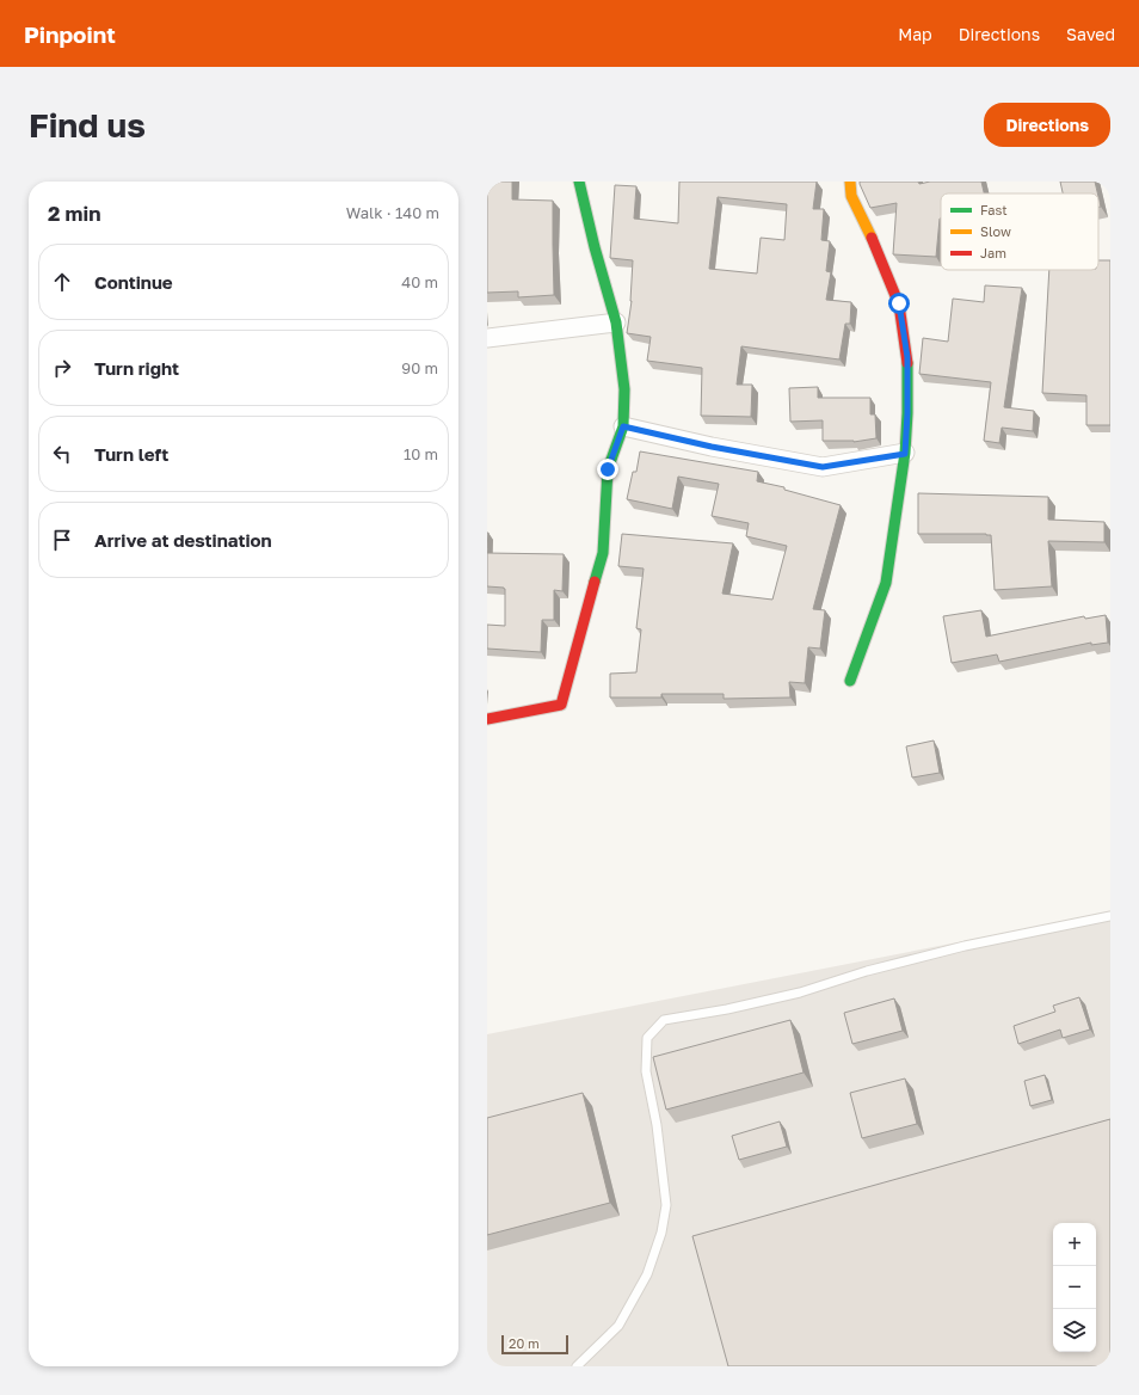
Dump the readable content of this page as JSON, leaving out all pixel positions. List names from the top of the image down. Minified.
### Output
{"legend":["Fast","Slow","Jam"],"scale_bar":"20 m","page":{"header":"Pinpoint","nav":["Map","Directions","Saved"],"buttons":"Directions","title":"Find us","heading":["2 min","Walk · 140 m"],"list":[["Continue","40 m"],["Turn right","90 m"],["Turn left","10 m"],"Arrive at destination"],"map_buttons":["+","−"],"scale":"20 m"}}
